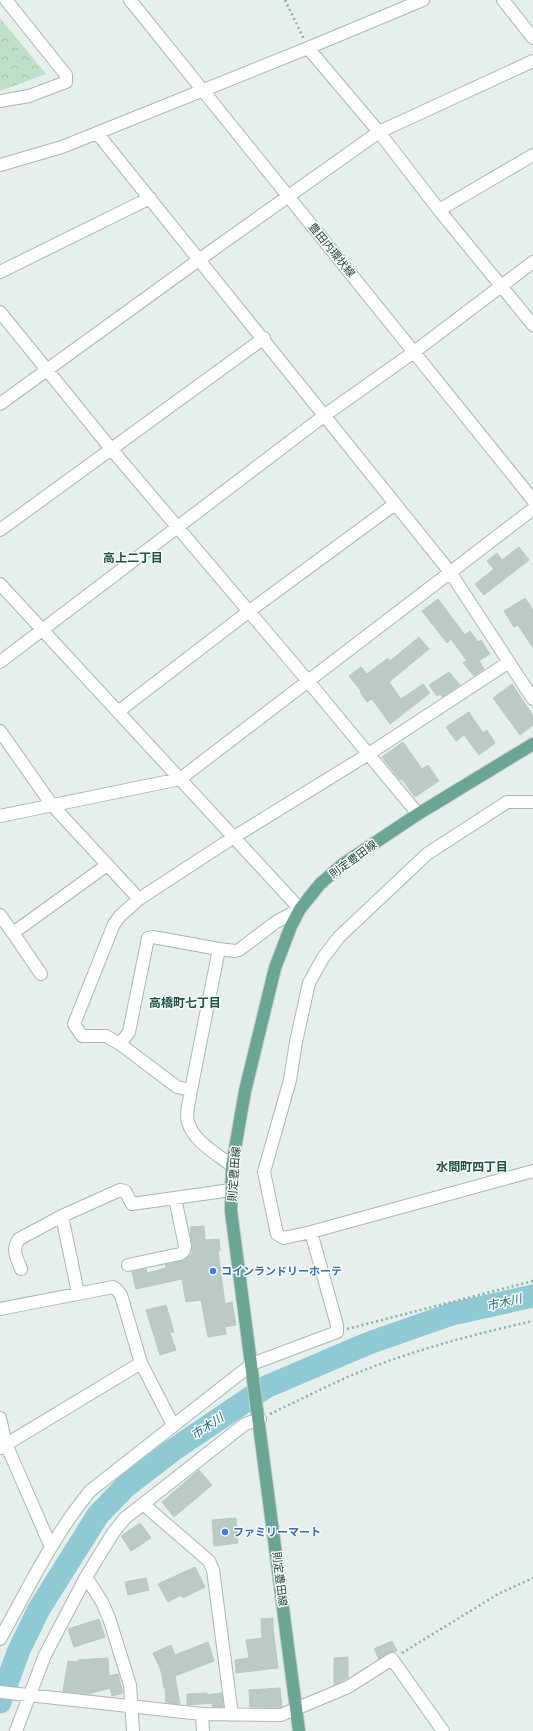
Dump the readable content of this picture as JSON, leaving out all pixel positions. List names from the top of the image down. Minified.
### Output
{"streets":{"main road":["則定豊田線"],"street":["豊田内環状線"]},"districts":["高上二丁目","高橋町七丁目","水間町四丁目"],"water":["市木川"],"places":["コインランドリーホーテ","ファミリーマート"]}
